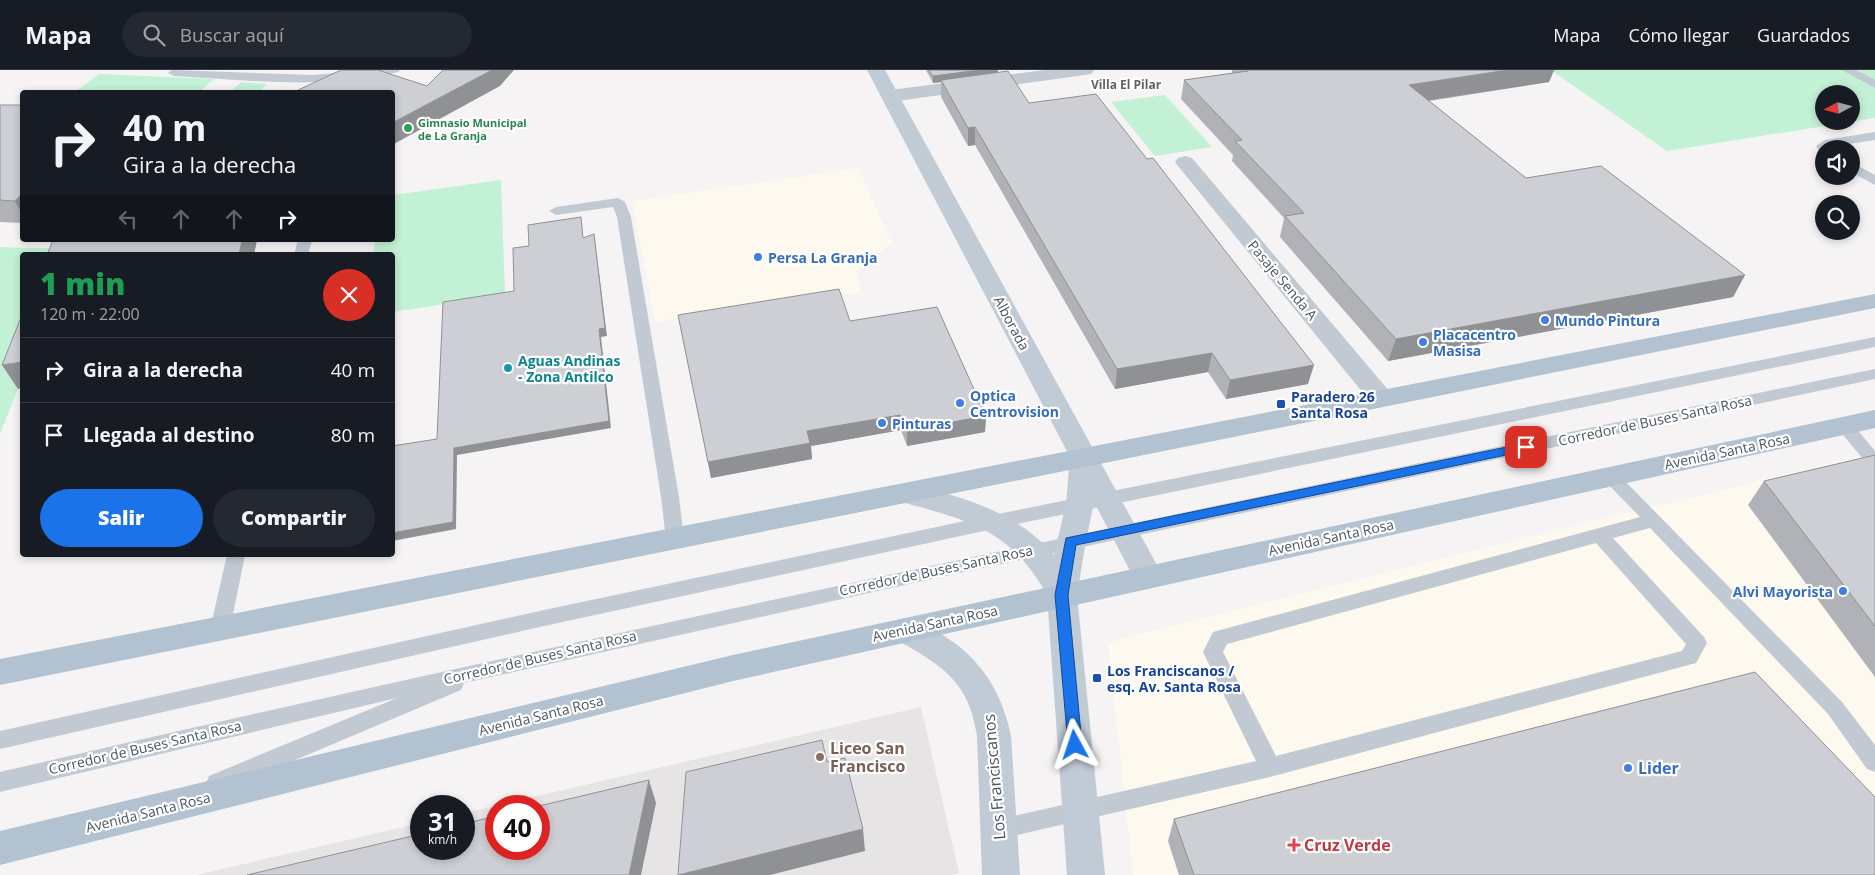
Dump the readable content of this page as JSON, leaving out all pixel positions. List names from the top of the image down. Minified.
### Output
{"streets":{"main road":["Avenida Santa Rosa"],"street":["Pasaje Senda A","Alborada","Los Franciscanos"],"lane":["Corredor de Buses Santa Rosa"]},"crossings":[["Avenida Santa Rosa","Los Franciscanos"]],"districts":["Villa El Pilar"],"places":{"other":["Gimnasio Municipal de La Granja","Persa La Granja","Mundo Pintura","Placacentro Masisa","Aguas Andinas - Zona Antilco","Optica Centrovision","Pinturas","Alvi Mayorista","Liceo San Francisco","Lider"],"transit":["Paradero 26 Santa Rosa","Los Franciscanos / esq. Av. Santa Rosa"],"health":["Cruz Verde"]},"north":"left","page":{"header":"Mapa","search":"Buscar aquí","nav":["Mapa","Cómo llegar","Guardados"],"turn":["40 m","Gira a la derecha"],"heading":["1 min","120 m · 22:00"],"list":[{"name":"Gira a la derecha","value":"40 m"},{"name":"Llegada al destino","value":"80 m"}],"buttons":["Salir","Compartir"],"speed":"31 km/h","limit":"40"}}
